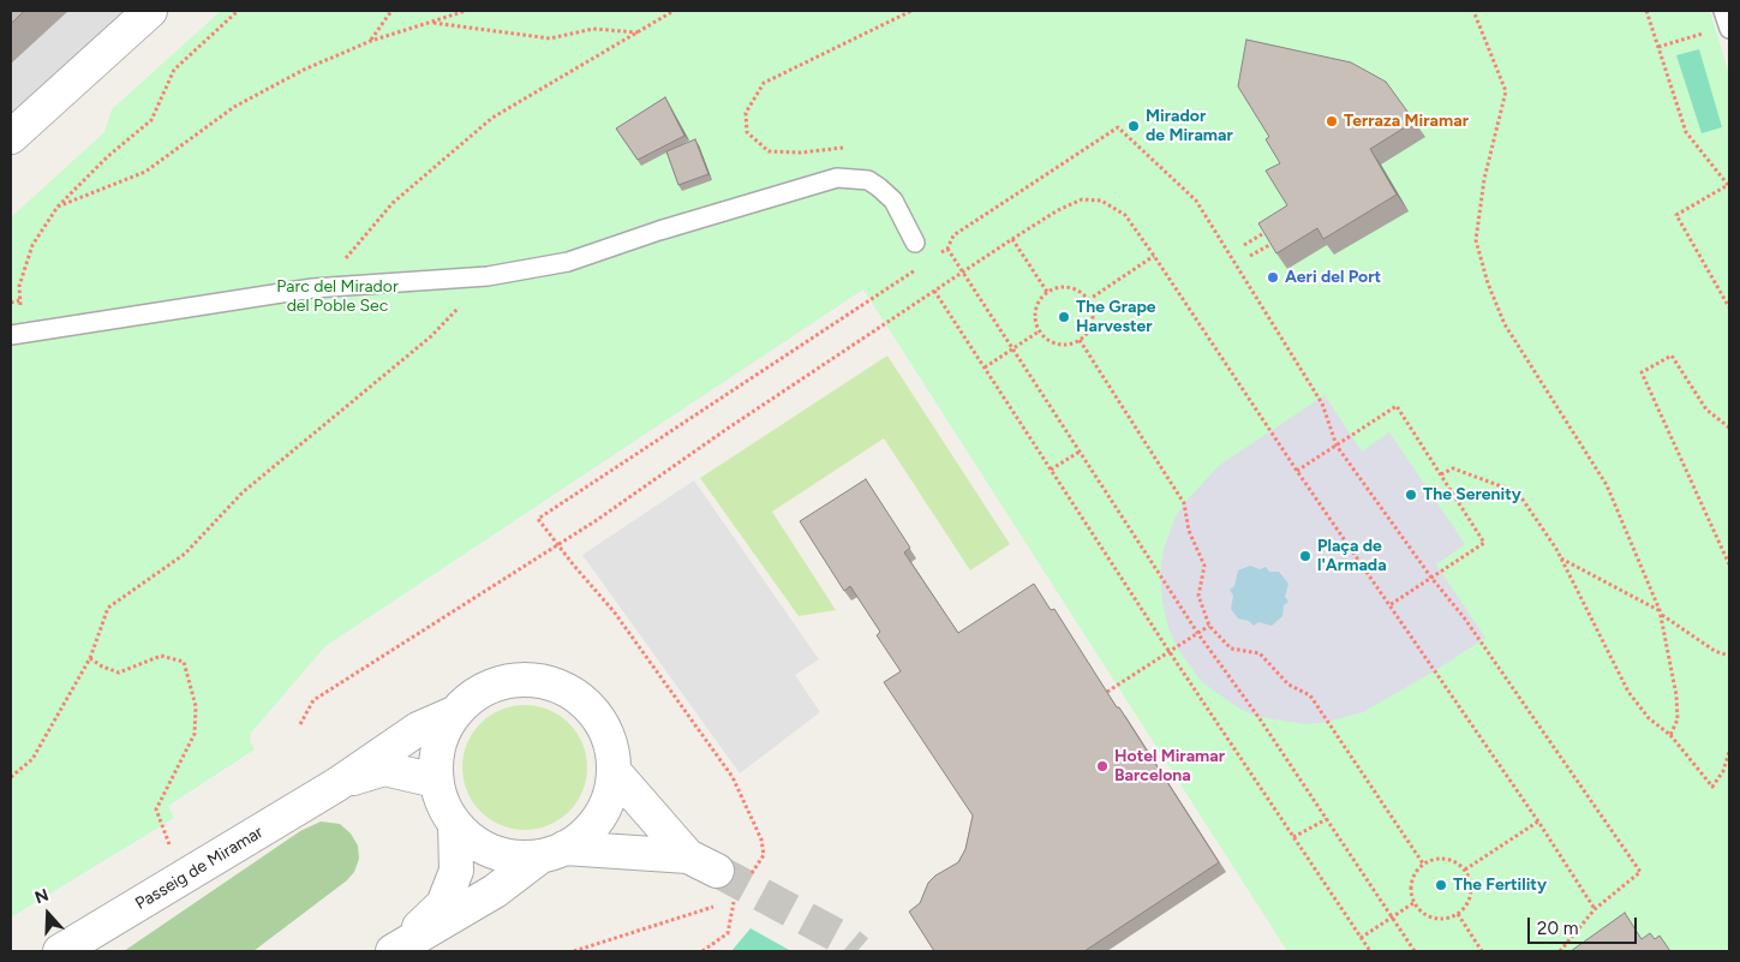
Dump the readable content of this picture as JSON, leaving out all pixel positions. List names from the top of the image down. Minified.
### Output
{"streets":{"street":["Passeig de Miramar"]},"parks":["Parc del Mirador del Poble Sec"],"places":["Terraza Miramar","Mirador de Miramar","Aeri del Port","The Grape Harvester","The Serenity","Plaça de l'Armada","Hotel Miramar Barcelona","The Fertility"],"scale_bar":"20 m","north":"top"}
